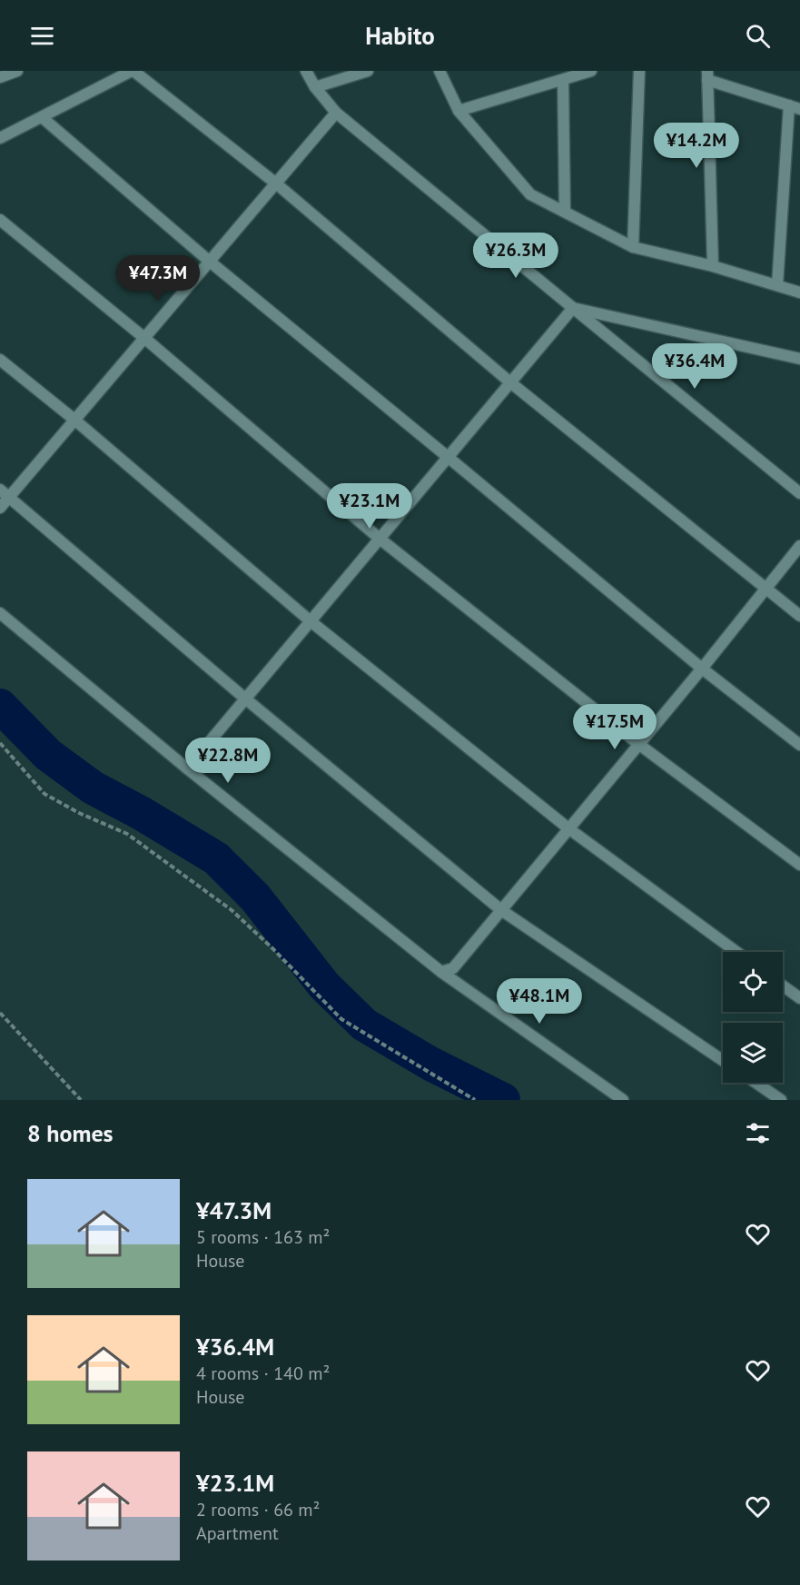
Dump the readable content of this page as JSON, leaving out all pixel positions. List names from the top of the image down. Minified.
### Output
{"page":{"header":"Habito","price":["¥14.2M","¥26.3M","¥47.3M","¥36.4M","¥23.1M","¥17.5M","¥22.8M","¥48.1M"],"heading":"8 homes","list":[{"name":"¥47.3M","note":"5 rooms · 163 m² · House"},{"name":"¥36.4M","note":"4 rooms · 140 m² · House"},{"name":"¥23.1M","note":"2 rooms · 66 m² · Apartment"}]}}
